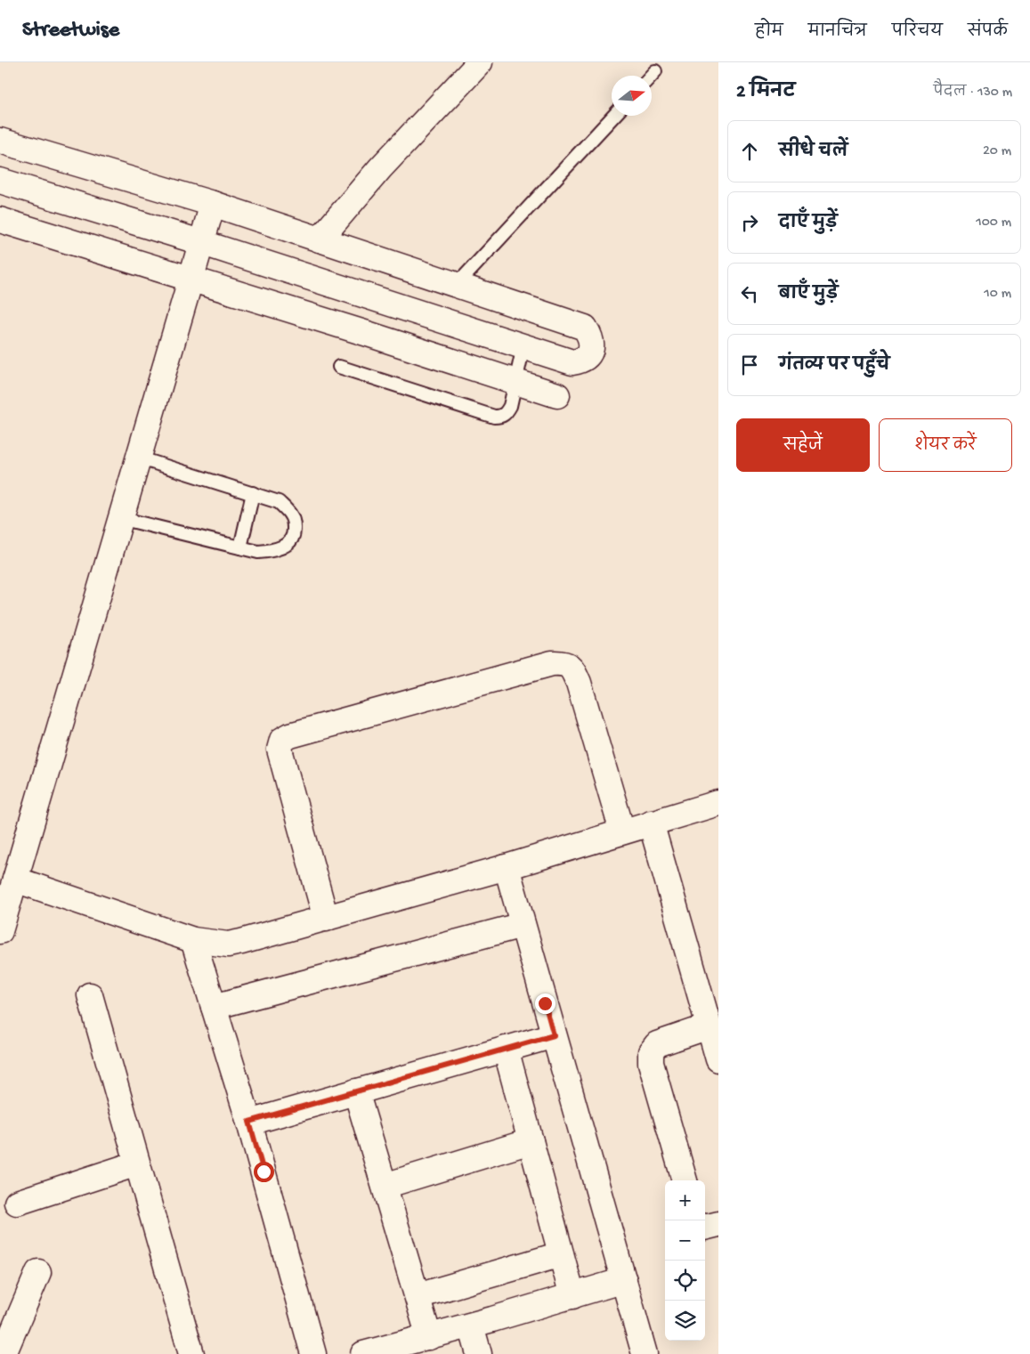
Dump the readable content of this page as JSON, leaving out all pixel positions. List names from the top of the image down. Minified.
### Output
{"north":"right","page":{"header":"Streetwise","nav":["होम","मानचित्र","परिचय","संपर्क"],"heading":["2 मिनट","पैदल · 130 m"],"list":[["सीधे चलें","20 m"],["दाएँ मुड़ें","100 m"],["बाएँ मुड़ें","10 m"],"गंतव्य पर पहुँचे"],"buttons":["सहेजें","शेयर करें"],"map_buttons":["+","−"]}}
